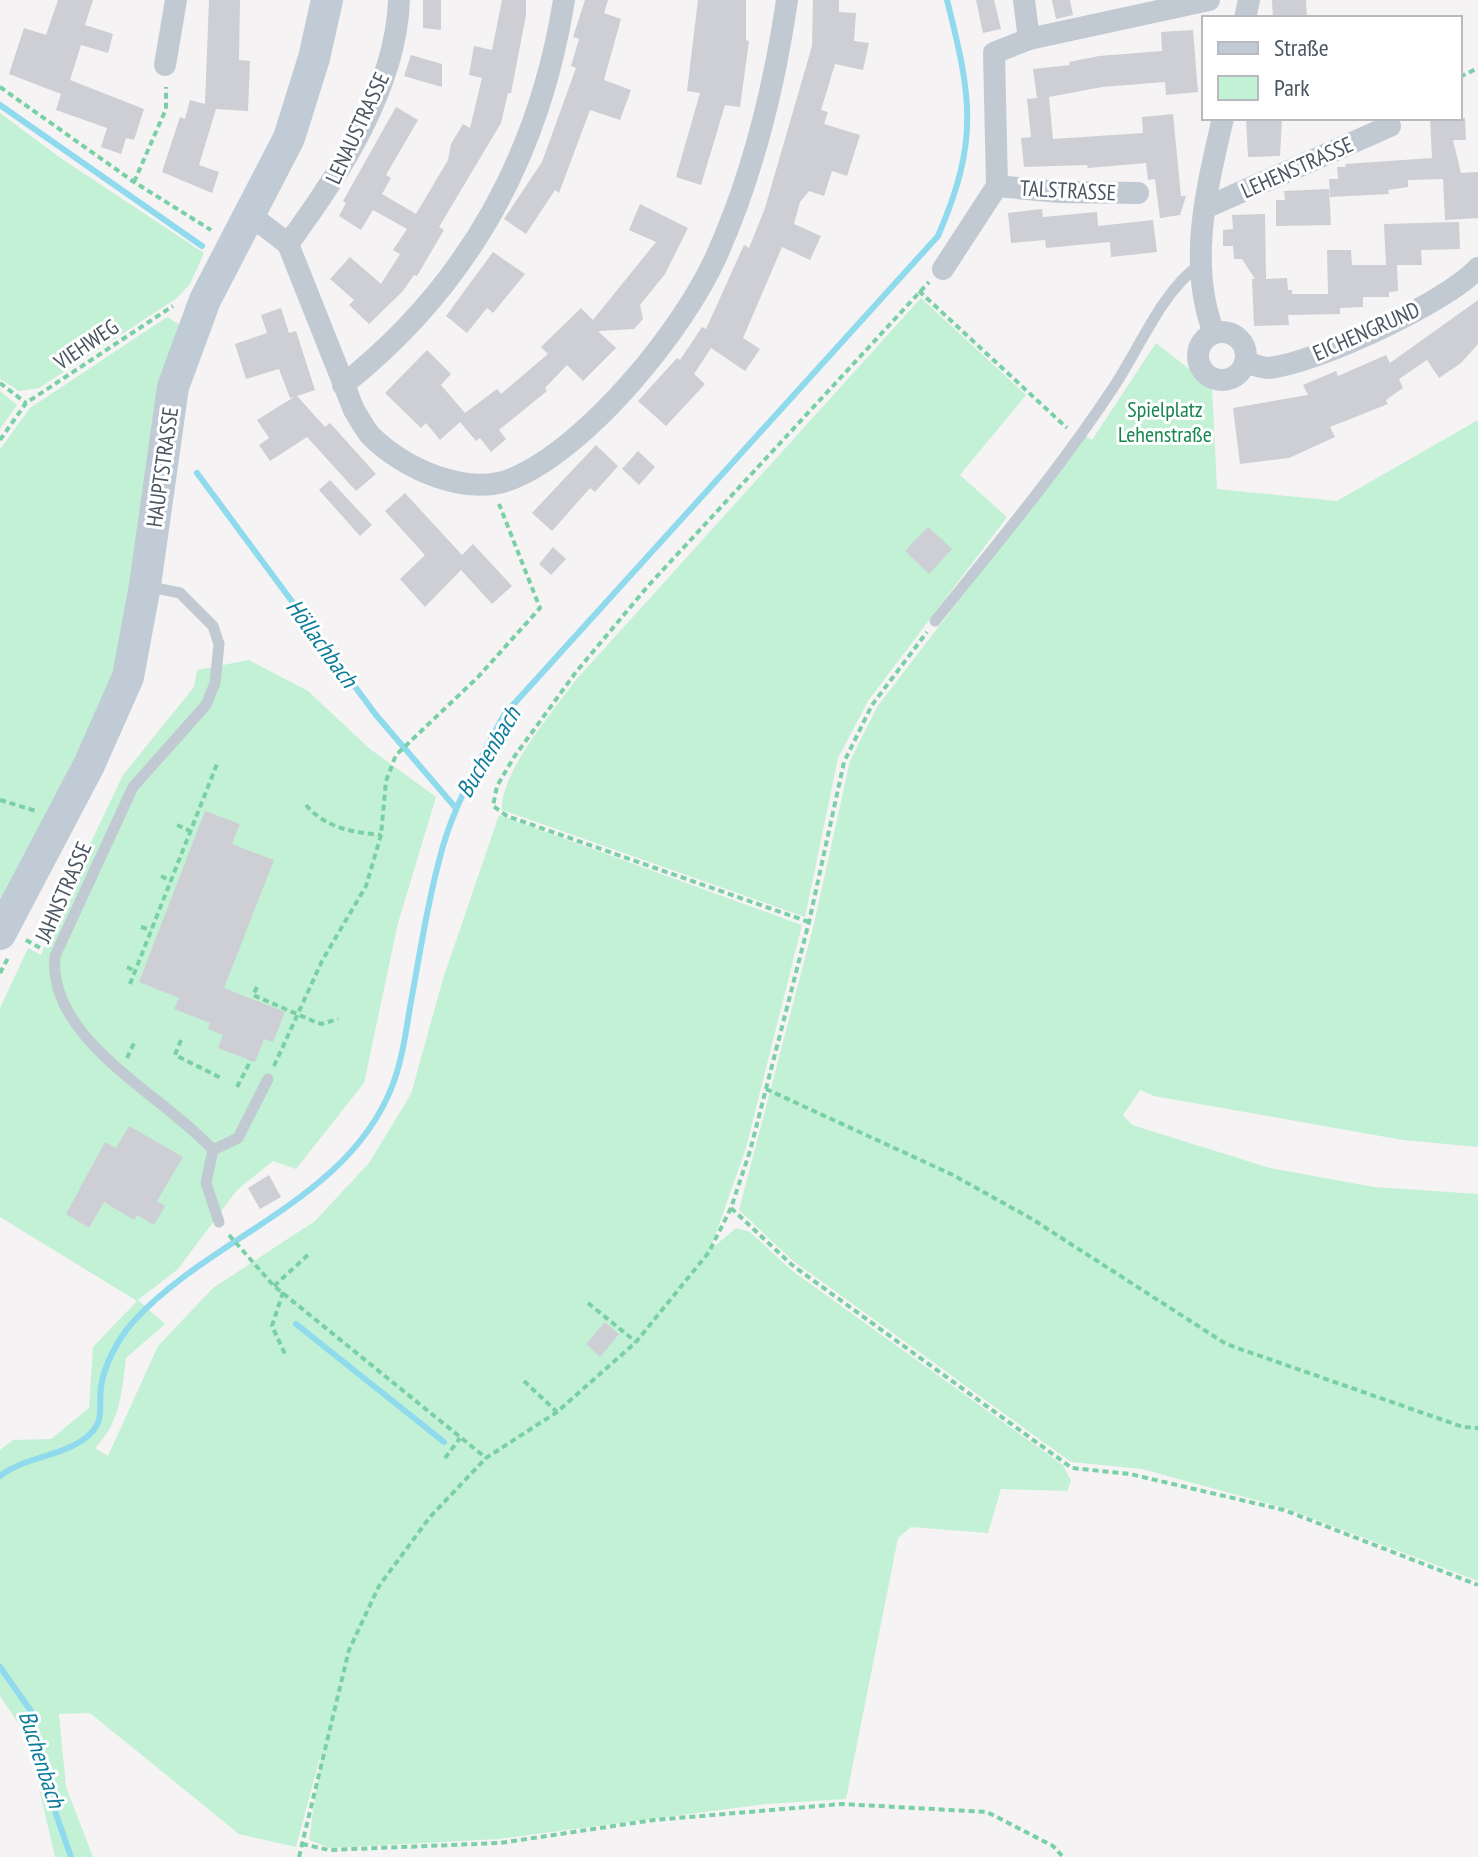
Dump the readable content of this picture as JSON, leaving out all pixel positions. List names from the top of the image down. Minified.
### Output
{"streets":{"street":["LENAUSTRASSE","LEHENSTRASSE","TALSTRASSE","EICHENGRUND","HAUPTSTRASSE"],"lane":["JAHNSTRASSE"],"path":["VIEHWEG"]},"crossings":[["LEHENSTRASSE","EICHENGRUND"],["VIEHWEG","HAUPTSTRASSE"],["HAUPTSTRASSE","JAHNSTRASSE"]],"water":["Höllachbach","Buchenbach"],"parks":["Spielplatz Lehenstraße"],"legend":["Straße","Park"]}
